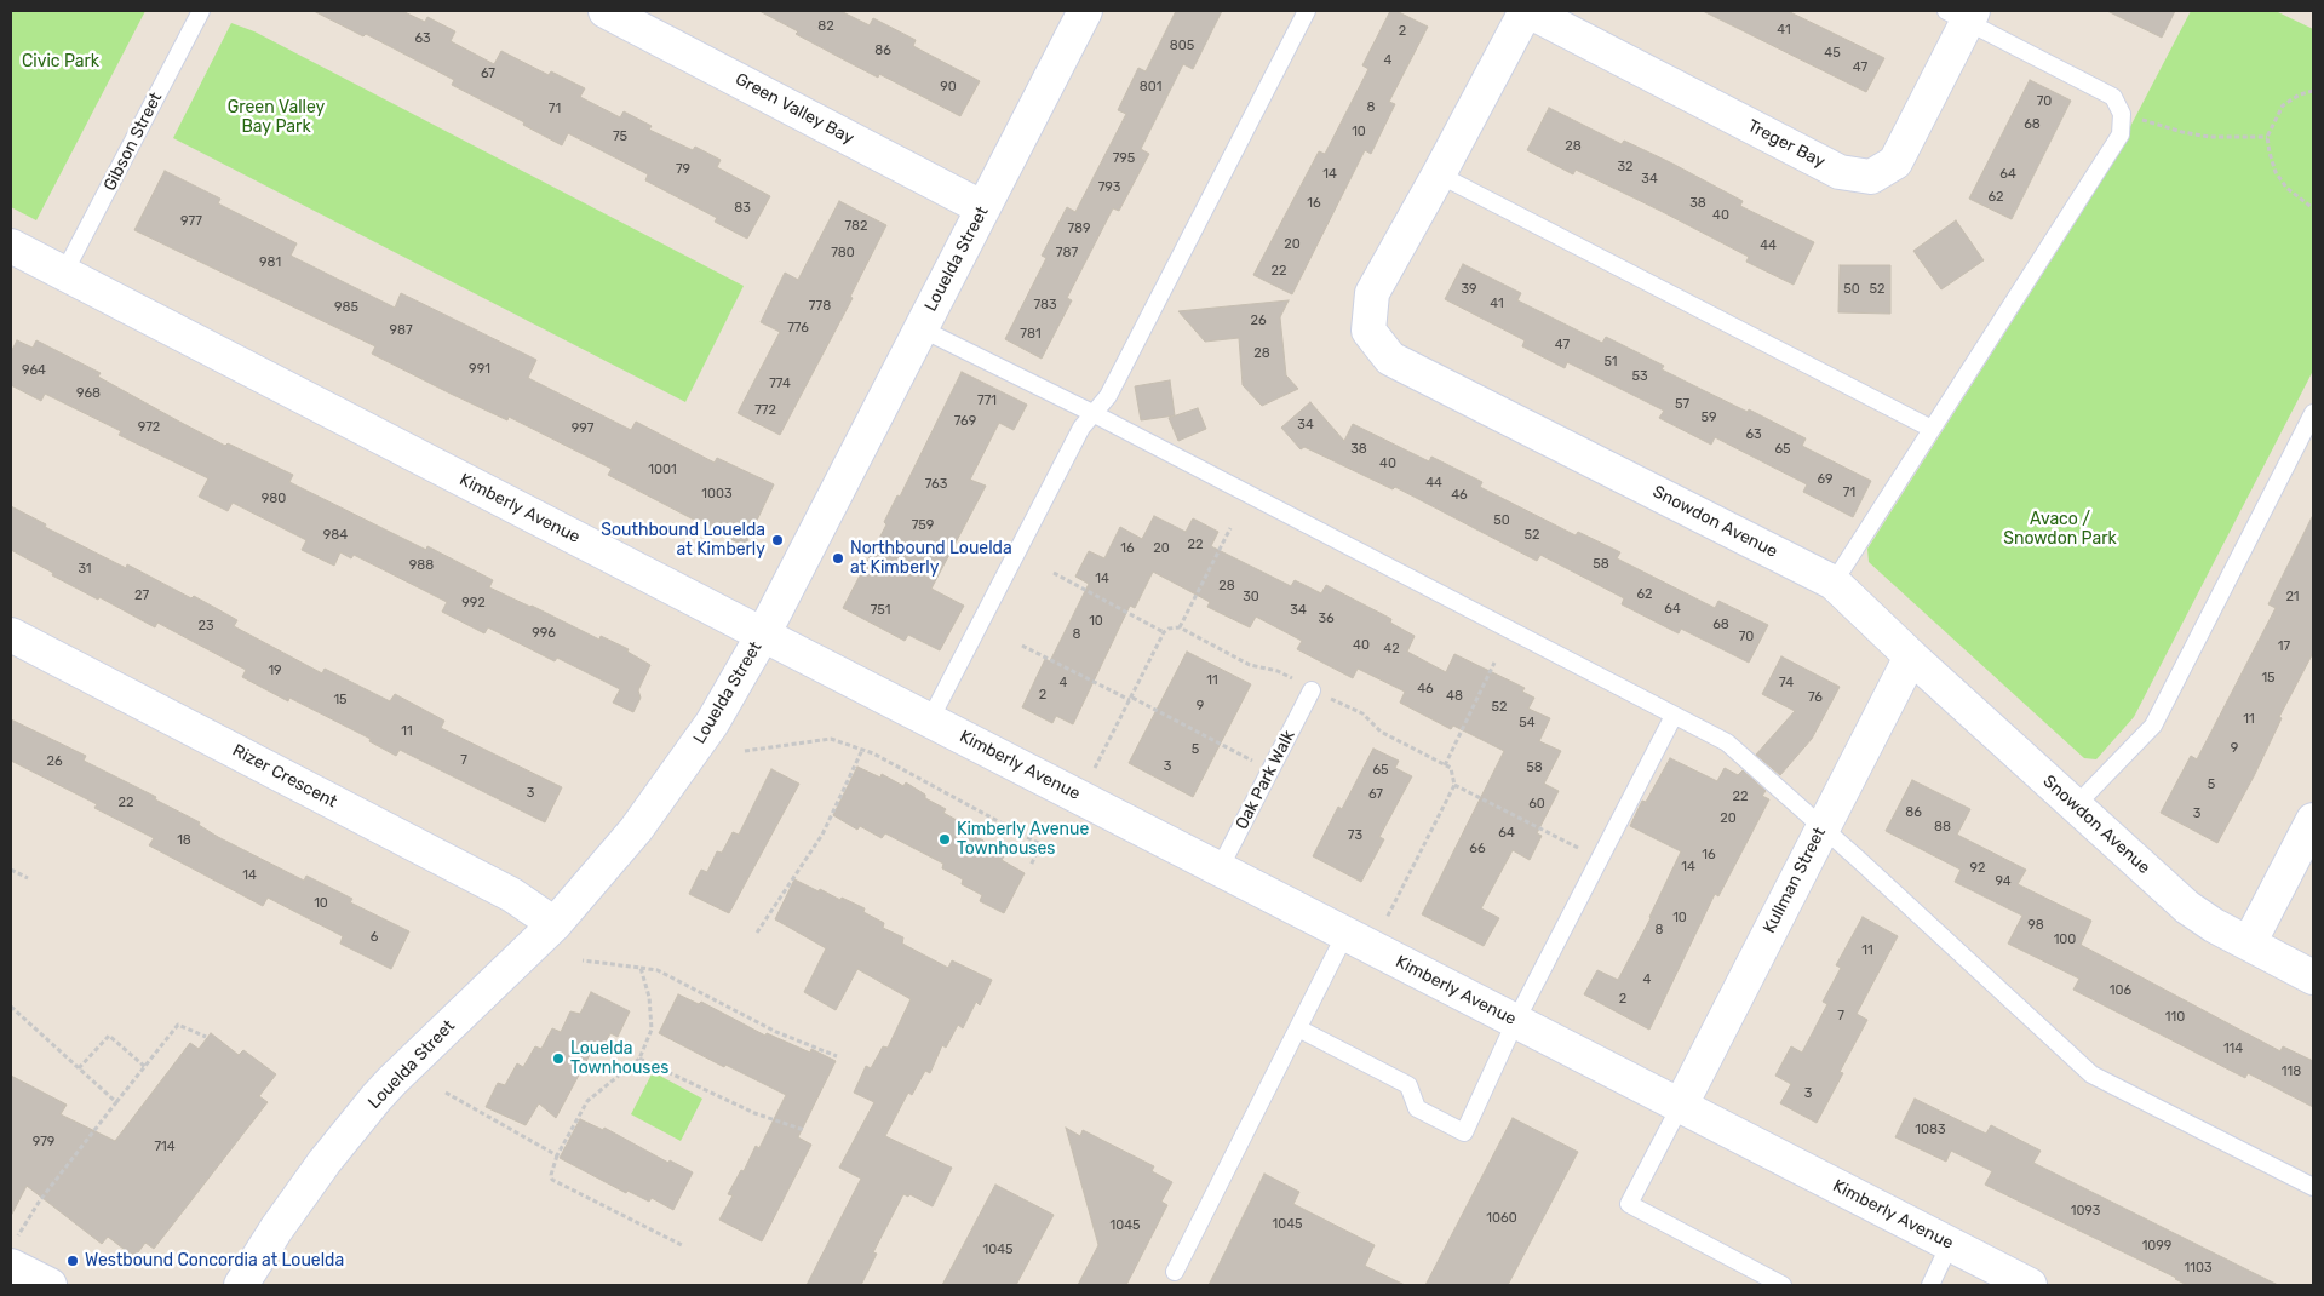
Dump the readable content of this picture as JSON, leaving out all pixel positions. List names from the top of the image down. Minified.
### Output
{"streets":{"street":["Green Valley Bay","Treger Bay","Louelda Street","Kimberly Avenue","Snowdon Avenue","Rizer Crescent","Kullman Street"],"lane":["Gibson Street","Oak Park Walk"]},"crossings":[["Green Valley Bay","Louelda Street"],["Gibson Street","Kimberly Avenue"],["Treger Bay","Snowdon Avenue"],["Louelda Street","Kimberly Avenue"],["Louelda Street","Rizer Crescent"],["Kimberly Avenue","Oak Park Walk"],["Kimberly Avenue","Kullman Street"],["Snowdon Avenue","Kullman Street"]],"parks":["Civic Park","Green Valley Bay Park","Avaco / Snowdon Park"],"places":["Southbound Louelda at Kimberly","Northbound Louelda at Kimberly","Kimberly Avenue Townhouses","Louelda Townhouses","Westbound Concordia at Louelda"],"house_numbers":["82","41","2","63","805","86","45","4","47","67","90","801","70","8","71","68","10","75","28","795","32","79","14","64","34","793","62","16","38","83","40","977","782","789","20","44","780","787","981","22","39","50","52","41","783","778","985","26","776","987","781","47","28","51","991","964","53","774","968","771","57","772","59","769","34","972","997","63","38","65","40","1001","69","44","763","71","1003","46","980","50","759","984","52","22","16","20","58","988","31","14","28","62","27","30","21","992","64","751","34","36","10","68","23","996","8","70","40","17","42","19","15","11","4","74","46","2","48","76","15","9","52","11","54","11","9","5","7","26","3","58","65","5","3","67","22","22","60","86","3","20","88","64","73","18","66","16","14","92","14","94","10","10","98","8","6","100","11","4","106","2","7","110","114","118","3","1083","979","714","1093","1060","1045","1045","1099","1045","1103"]}
